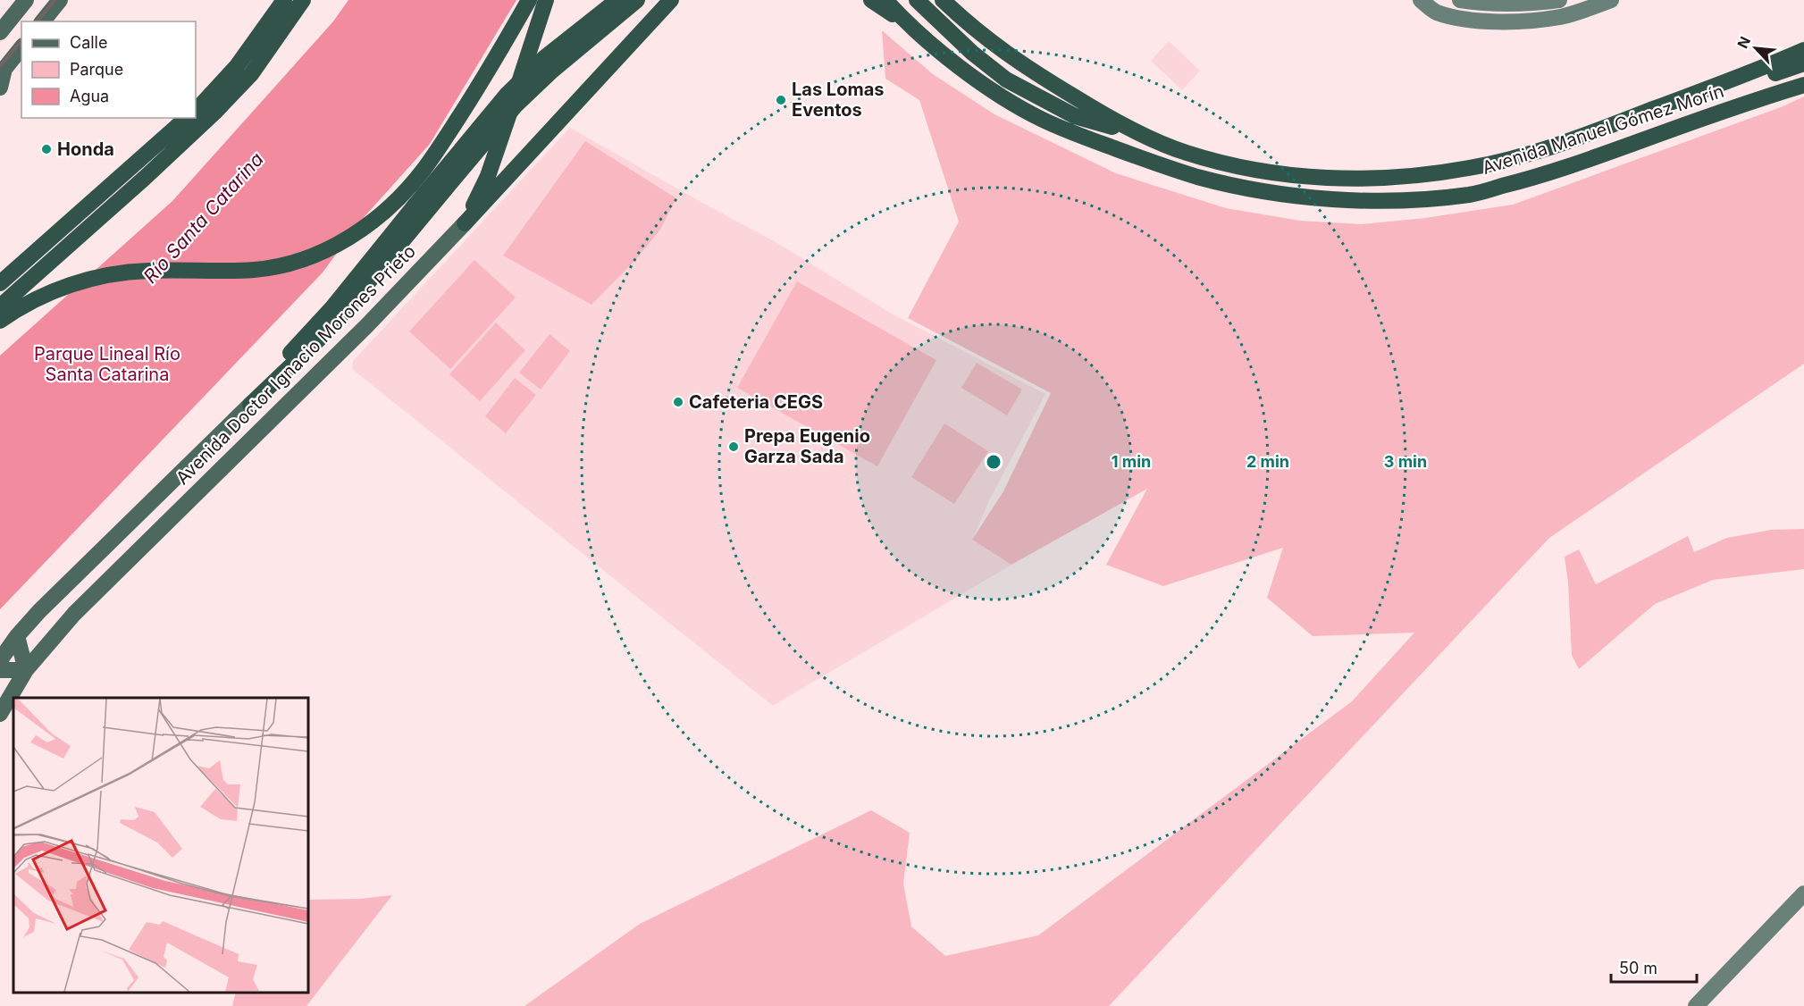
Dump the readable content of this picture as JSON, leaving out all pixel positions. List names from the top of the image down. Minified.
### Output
{"streets":{"highway":["Avenida Manuel Gómez Morín","Avenida Doctor Ignacio Morones Prieto"]},"water":["Río Santa Catarina"],"parks":["Parque Lineal Río Santa Catarina"],"places":["Las Lomas Eventos","Honda","Cafeteria CEGS","Prepa Eugenio Garza Sada"],"legend":["Calle","Parque","Agua"],"scale_bar":"50 m","north":"top left","rings":["1 min","2 min","3 min"]}
